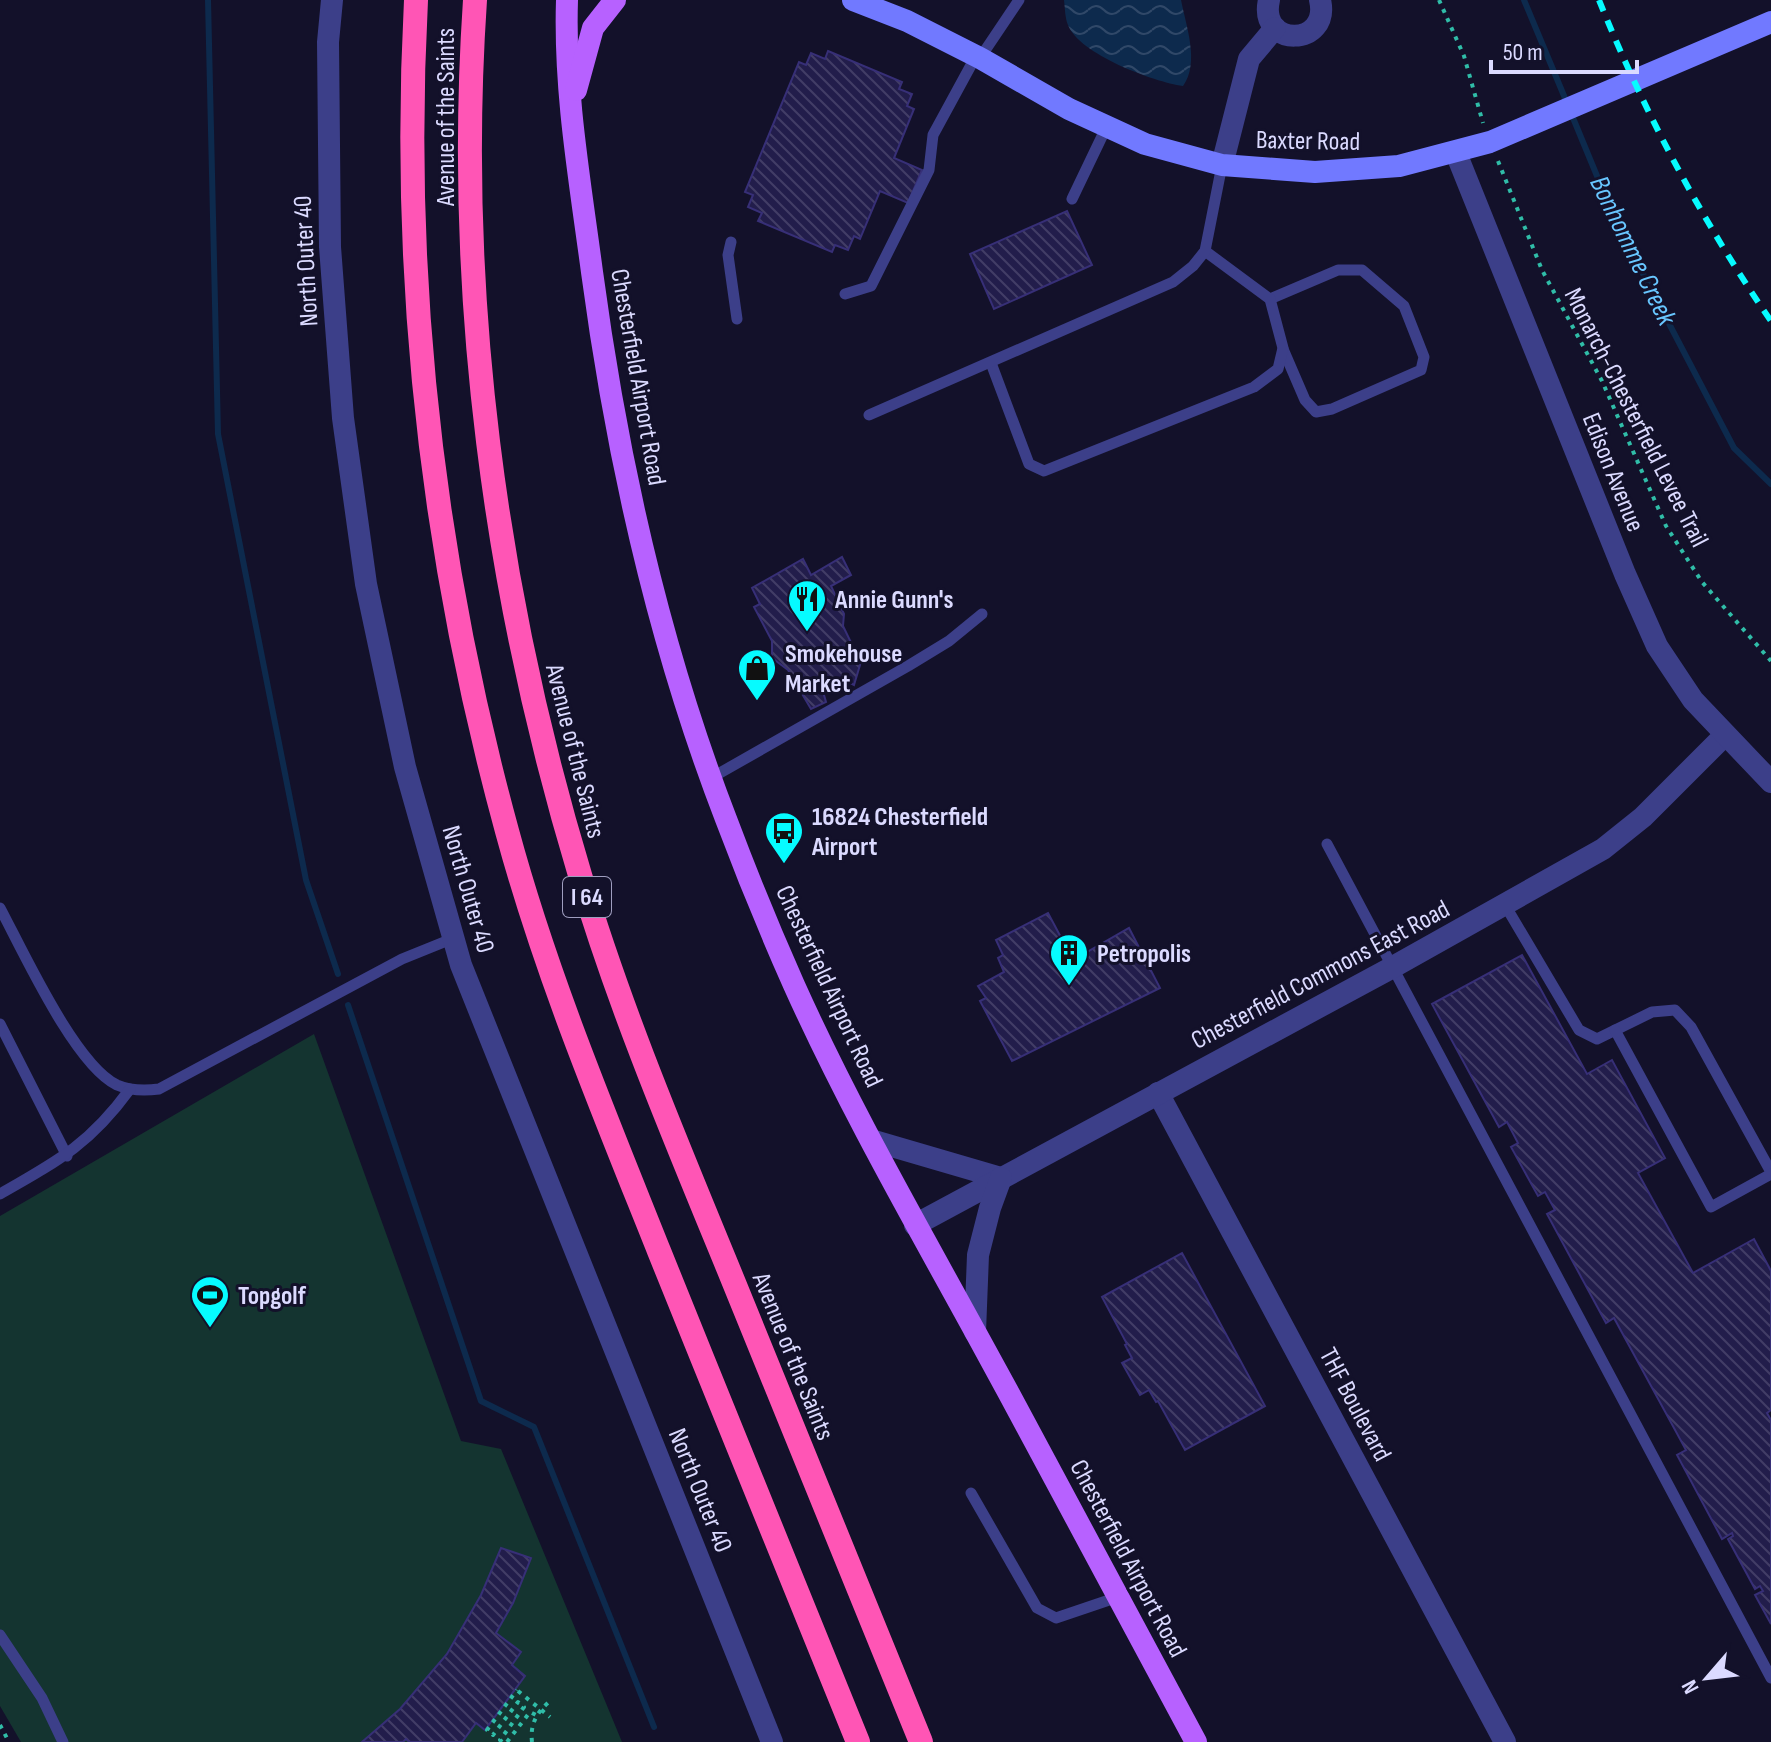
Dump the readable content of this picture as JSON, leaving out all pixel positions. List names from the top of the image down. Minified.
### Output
{"streets":{"highway":["Avenue of the Saints","I 64"],"main road":["Baxter Road","Chesterfield Airport Road"],"street":["North Outer 40","Edison Avenue","Chesterfield Commons East Road","THF Boulevard"],"path":["Monarch-Chesterfield Levee Trail"]},"crossings":[["Baxter Road","Edison Avenue"],["Chesterfield Airport Road","Chesterfield Commons East Road"],["Edison Avenue","Chesterfield Commons East Road"],["Chesterfield Commons East Road","THF Boulevard"]],"water":["Bonhomme Creek"],"places":{"restaurant":["Annie Gunn's"],"shop":["Smokehouse Market"],"bus stop":["16824 Chesterfield Airport"],"building":["Petropolis"],"sports":["Topgolf"]},"scale_bar":"50 m","north":"bottom left"}
